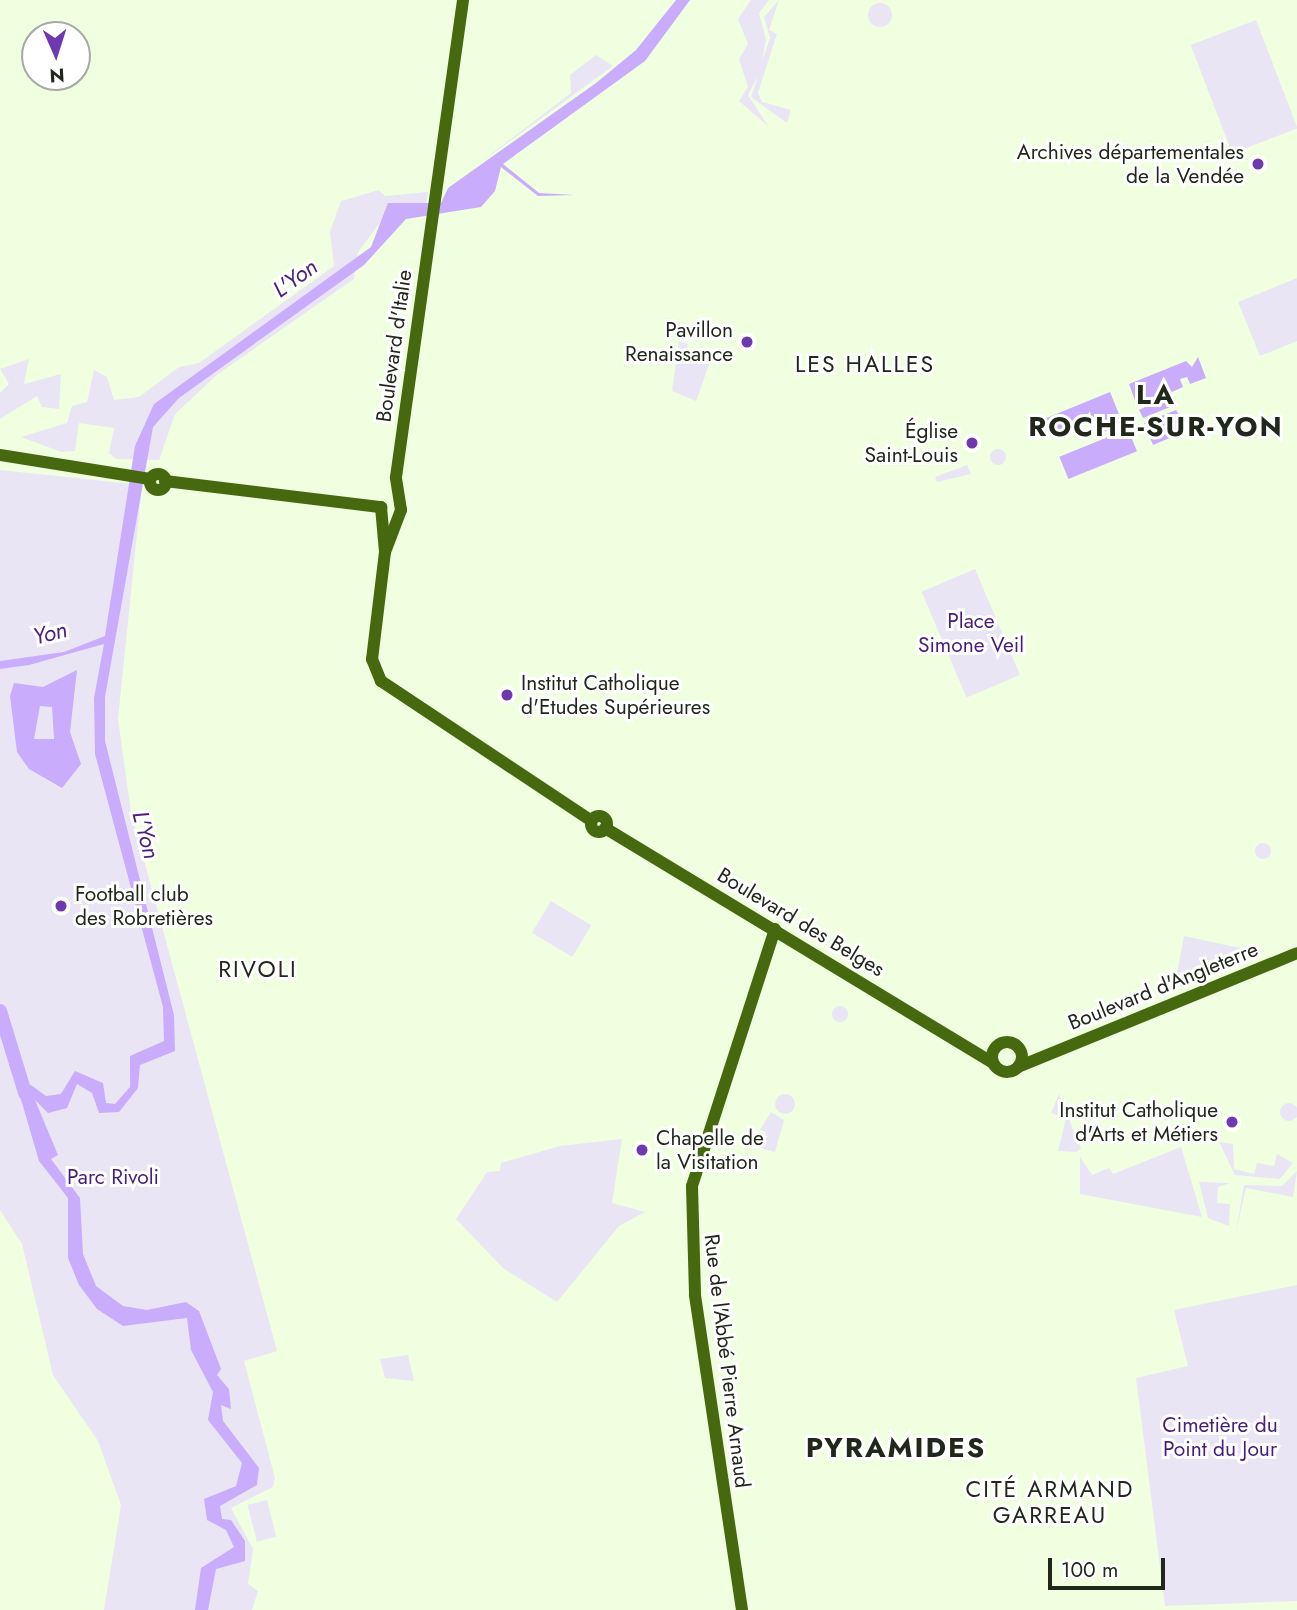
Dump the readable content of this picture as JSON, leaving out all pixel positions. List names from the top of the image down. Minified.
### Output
{"streets":{"main road":["Boulevard d'Italie","Boulevard des Belges","Boulevard d'Angleterre","Rue de l'Abbé Pierre Arnaud"]},"crossings":[["Boulevard d'Italie","Boulevard des Belges"],["Boulevard des Belges","Boulevard d'Angleterre"],["Boulevard des Belges","Rue de l'Abbé Pierre Arnaud"]],"districts":["LES HALLES","LA ROCHE-SUR-YON","RIVOLI","PYRAMIDES","CITÉ ARMAND GARREAU"],"water":["L'Yon","Yon"],"parks":["Place Simone Veil","Parc Rivoli","Cimetière du Point du Jour"],"places":["Archives départementales de la Vendée","Pavillon Renaissance","Église Saint-Louis","Institut Catholique d'Etudes Supérieures","Football club des Robretières","Institut Catholique d'Arts et Métiers","Chapelle de la Visitation"],"scale_bar":"100 m","north":"bottom"}
